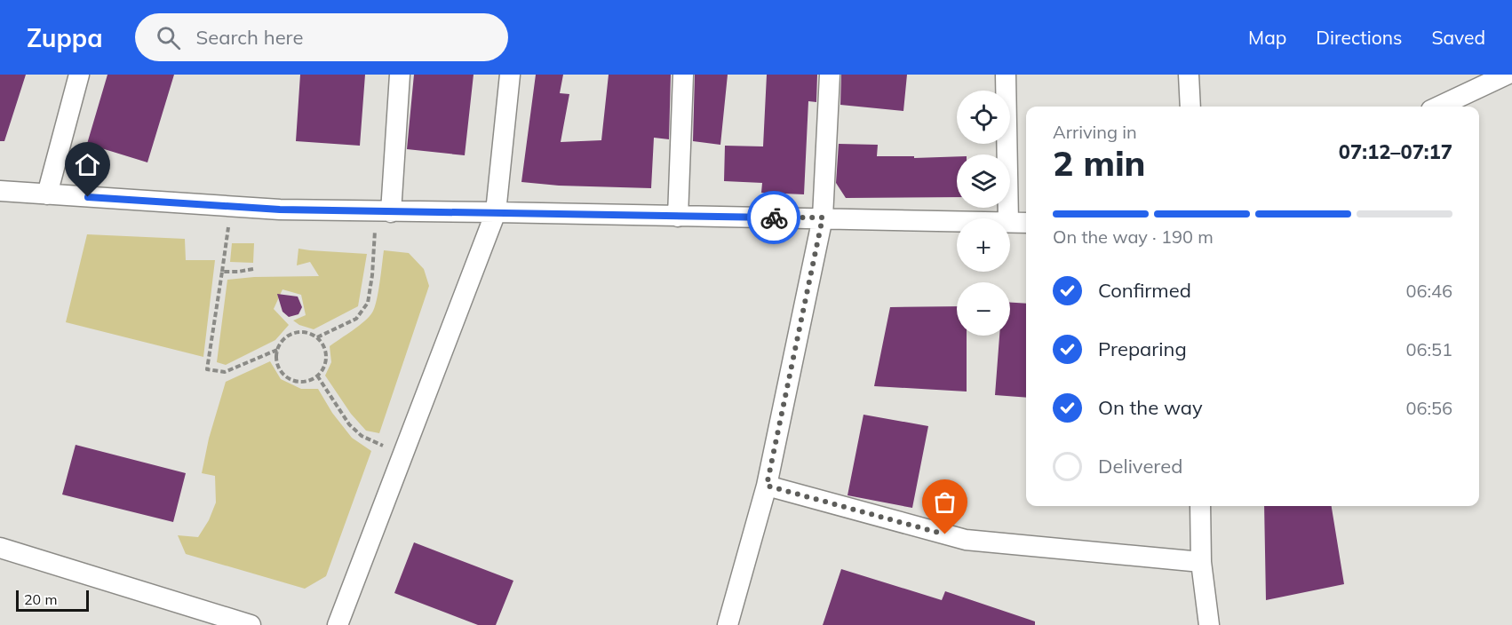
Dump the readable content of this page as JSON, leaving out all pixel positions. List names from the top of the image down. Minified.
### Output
{"scale_bar":"20 m","page":{"header":"Zuppa","search":"Search here","nav":["Map","Directions","Saved"],"map_buttons":["+","−"],"heading":["2 min","Arriving in","07:12–07:17"],"bar":"On the way · 190 m","list":[["Confirmed","06:46"],["Preparing","06:51"],["On the way","06:56"],"Delivered"],"scale":"20 m"}}
